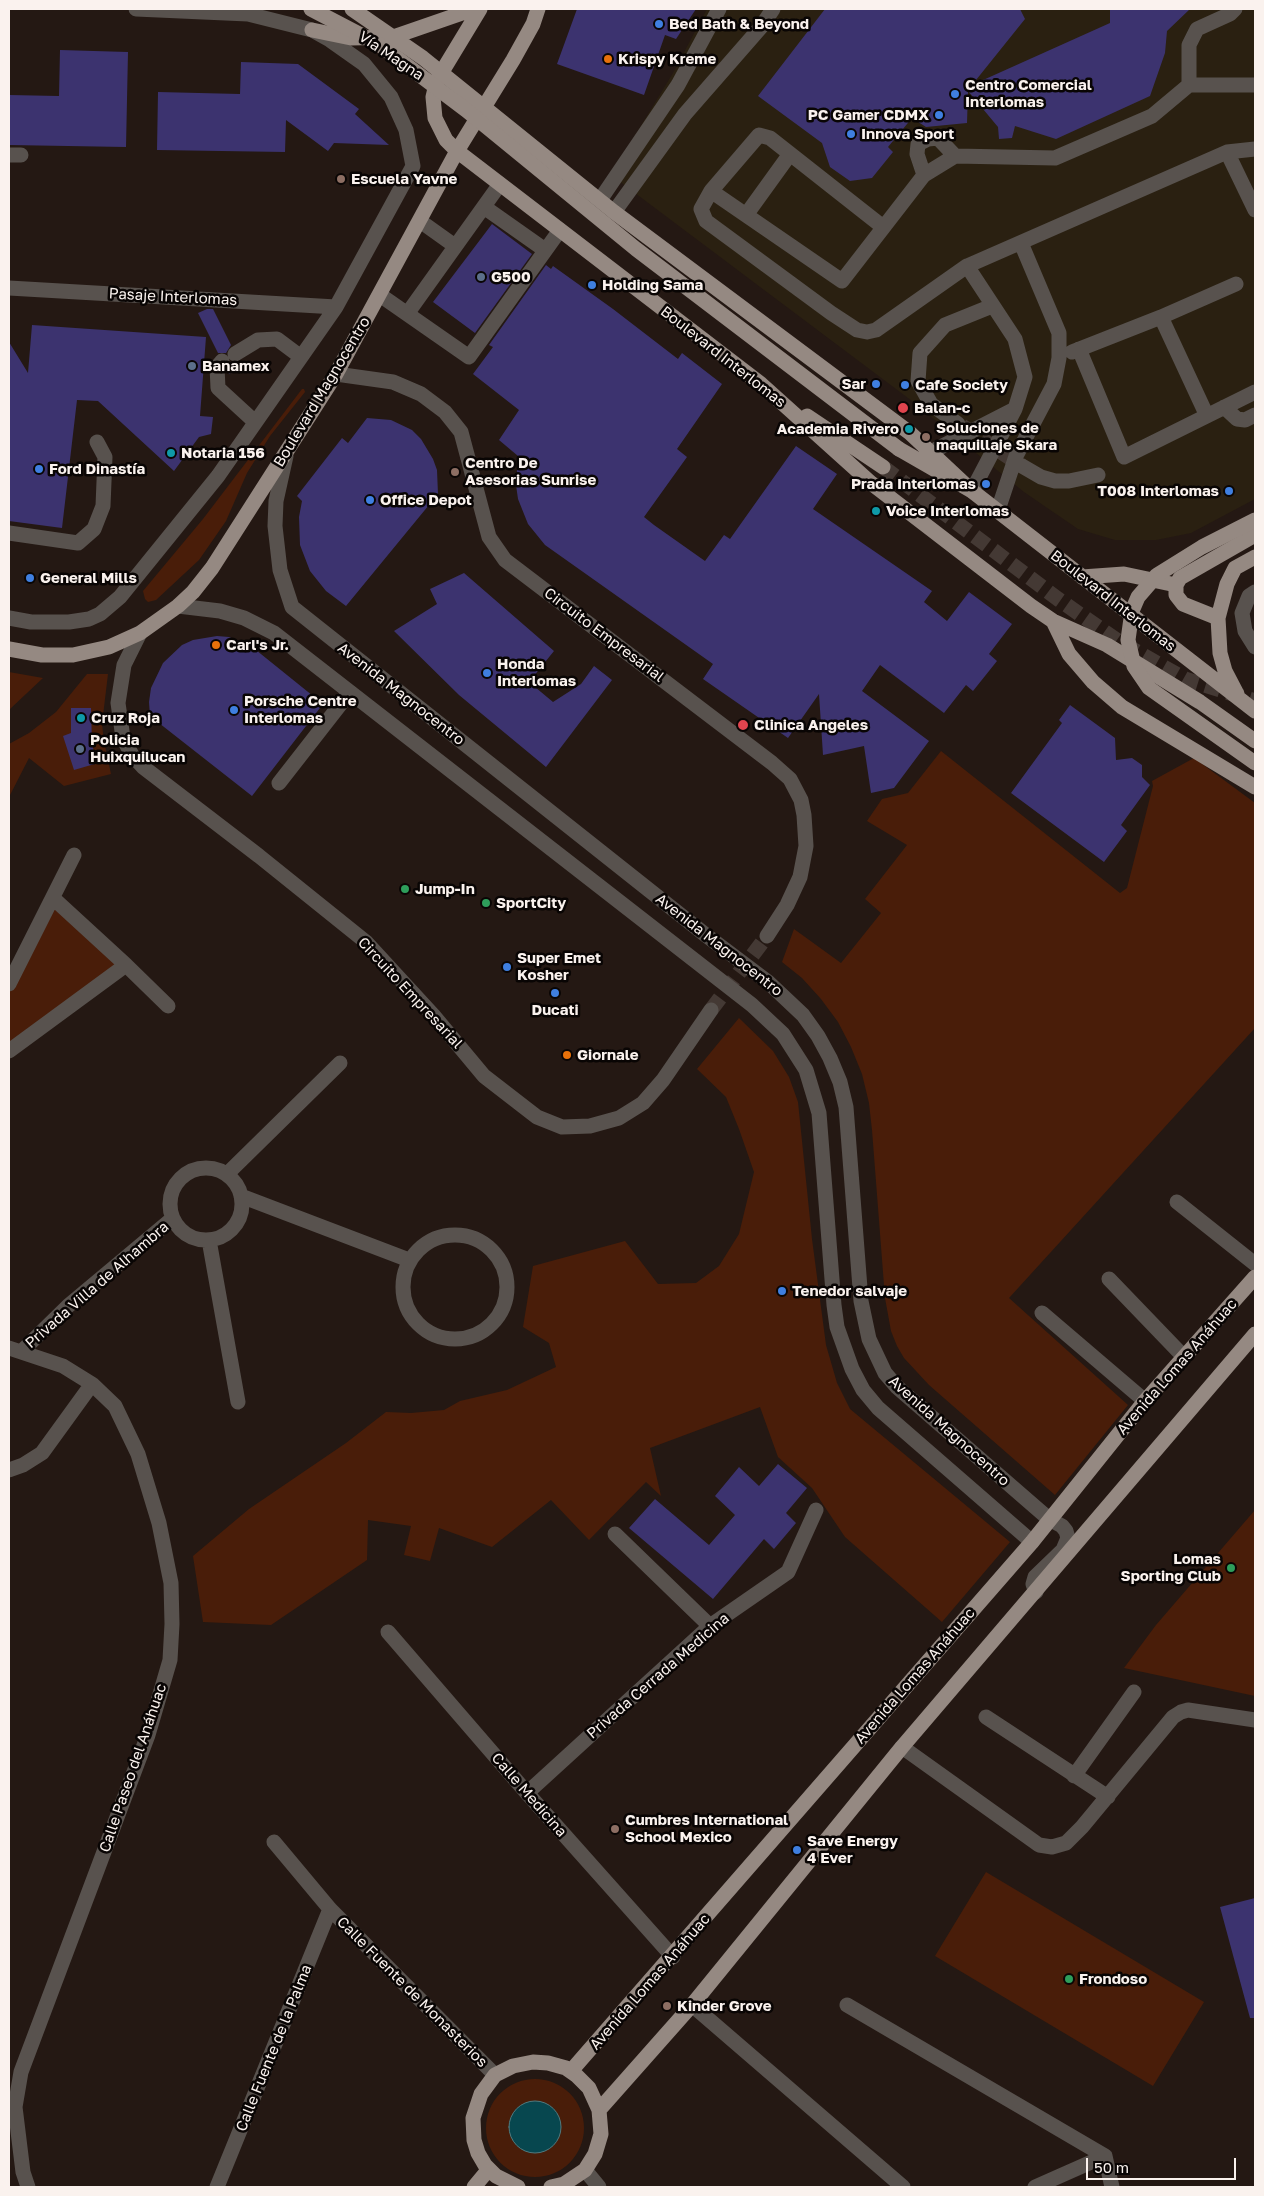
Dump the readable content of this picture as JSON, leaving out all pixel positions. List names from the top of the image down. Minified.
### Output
{"streets":{"main road":["Vía Magna","Boulevard Interlomas","Boulevard Magnocentro","Avenida Lomas Anáhuac"],"street":["Pasaje Interlomas","Circuito Empresarial","Avenida Magnocentro","Privada Villa de Alhambra","Privada Cerrada Medicina","Calle Paseo del Anáhuac","Calle Medicina","Calle Fuente de Monasterios","Calle Fuente de la Palma"]},"crossings":[["Vía Magna","Boulevard Interlomas"],["Boulevard Interlomas","Boulevard Magnocentro"],["Boulevard Magnocentro","Circuito Empresarial"],["Boulevard Magnocentro","Avenida Magnocentro"],["Avenida Magnocentro","Avenida Lomas Anáhuac"],["Privada Villa de Alhambra","Calle Paseo del Anáhuac"],["Avenida Lomas Anáhuac","Calle Medicina"],["Privada Cerrada Medicina","Calle Medicina"],["Calle Fuente de Monasterios","Calle Fuente de la Palma"]],"places":["Bed Bath & Beyond","Krispy Kreme","Centro Comercial Interlomas","PC Gamer CDMX","Innova Sport","Escuela Yavne","G500","Holding Sama","Banamex","Sar","Cafe Society","Balan-c","Academia Rivero","Soluciones de maquillaje Skara","Notaria 156","Ford Dinastía","Centro De Asesorias Sunrise","Prada Interlomas","T008 Interlomas","Office Depot","Voice Interlomas","General Mills","Carl's Jr.","Honda Interlomas","Porsche Centre Interlomas","Cruz Roja","Clinica Angeles","Policia Huixquilucan","Jump-In","SportCity","Super Emet Kosher","Ducati","Giornale","Tenedor salvaje","Lomas Sporting Club","Cumbres International School Mexico","Save Energy 4 Ever","Frondoso","Kinder Grove"],"scale_bar":"50 m"}
